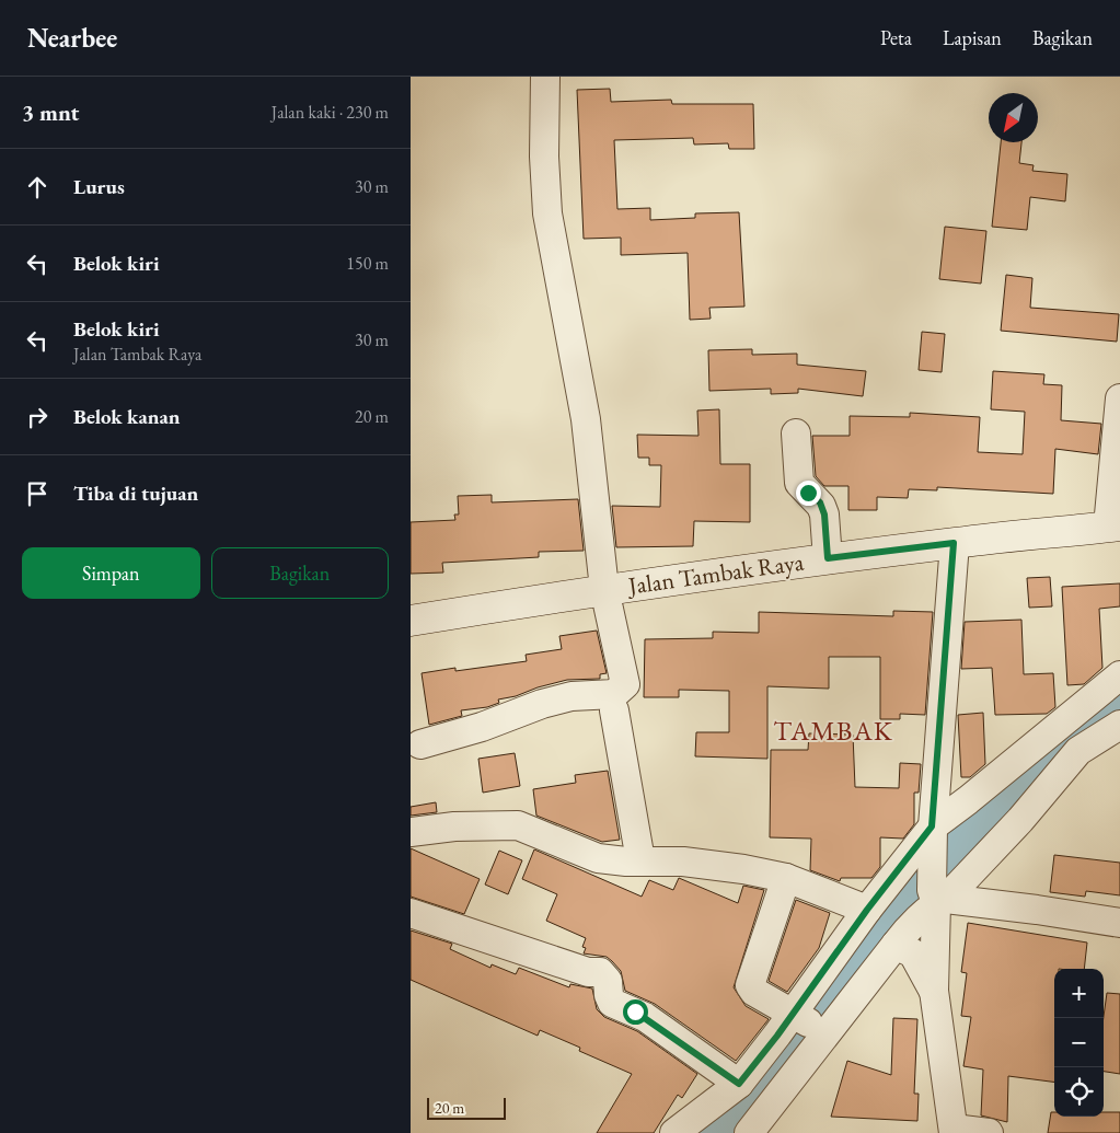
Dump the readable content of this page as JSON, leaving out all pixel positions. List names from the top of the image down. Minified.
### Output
{"streets":{"street":["Jalan Tambak Raya"]},"districts":["TAMBAK"],"scale_bar":"20 m","north":"bottom left","page":{"header":"Nearbee","nav":["Peta","Lapisan","Bagikan"],"heading":["3 mnt","Jalan kaki · 230 m"],"list":[["Lurus","30 m"],["Belok kiri","150 m"],["Belok kiri","Jalan Tambak Raya","30 m"],["Belok kanan","20 m"],"Tiba di tujuan"],"buttons":["Simpan","Bagikan"],"map_buttons":["+","−"],"scale":"20 m"}}
